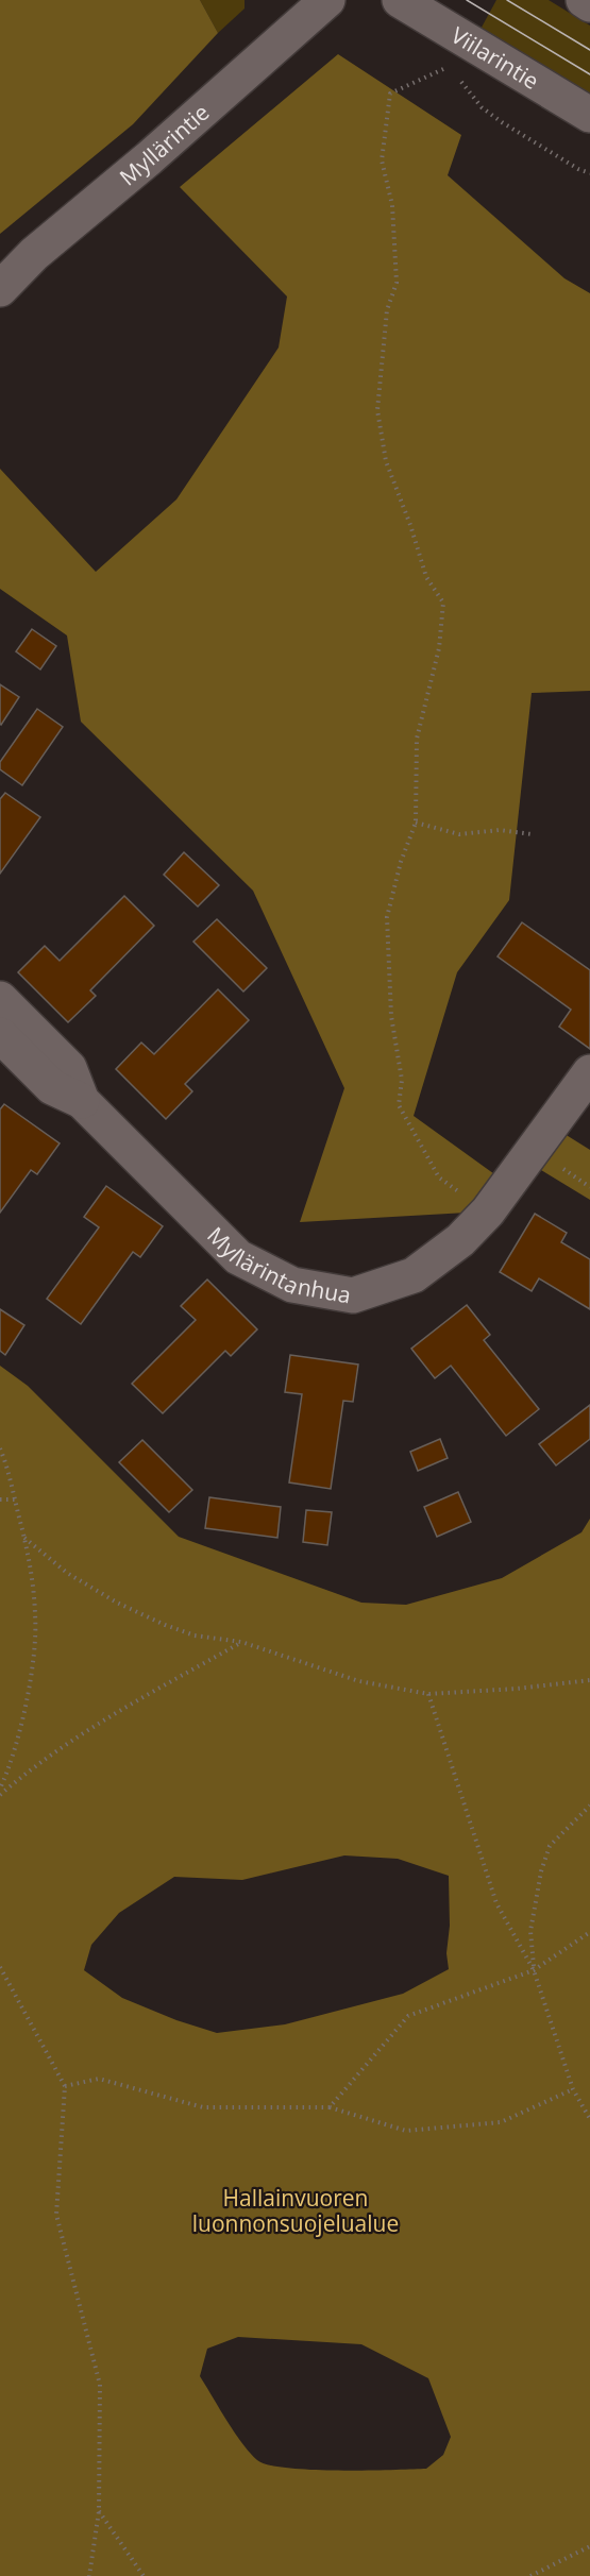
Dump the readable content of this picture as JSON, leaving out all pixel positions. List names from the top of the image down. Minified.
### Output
{"streets":{"street":["Viilarintie","Myllärintie","Myllärintanhua"]},"parks":["Hallainvuoren luonnonsuojelualue"]}
